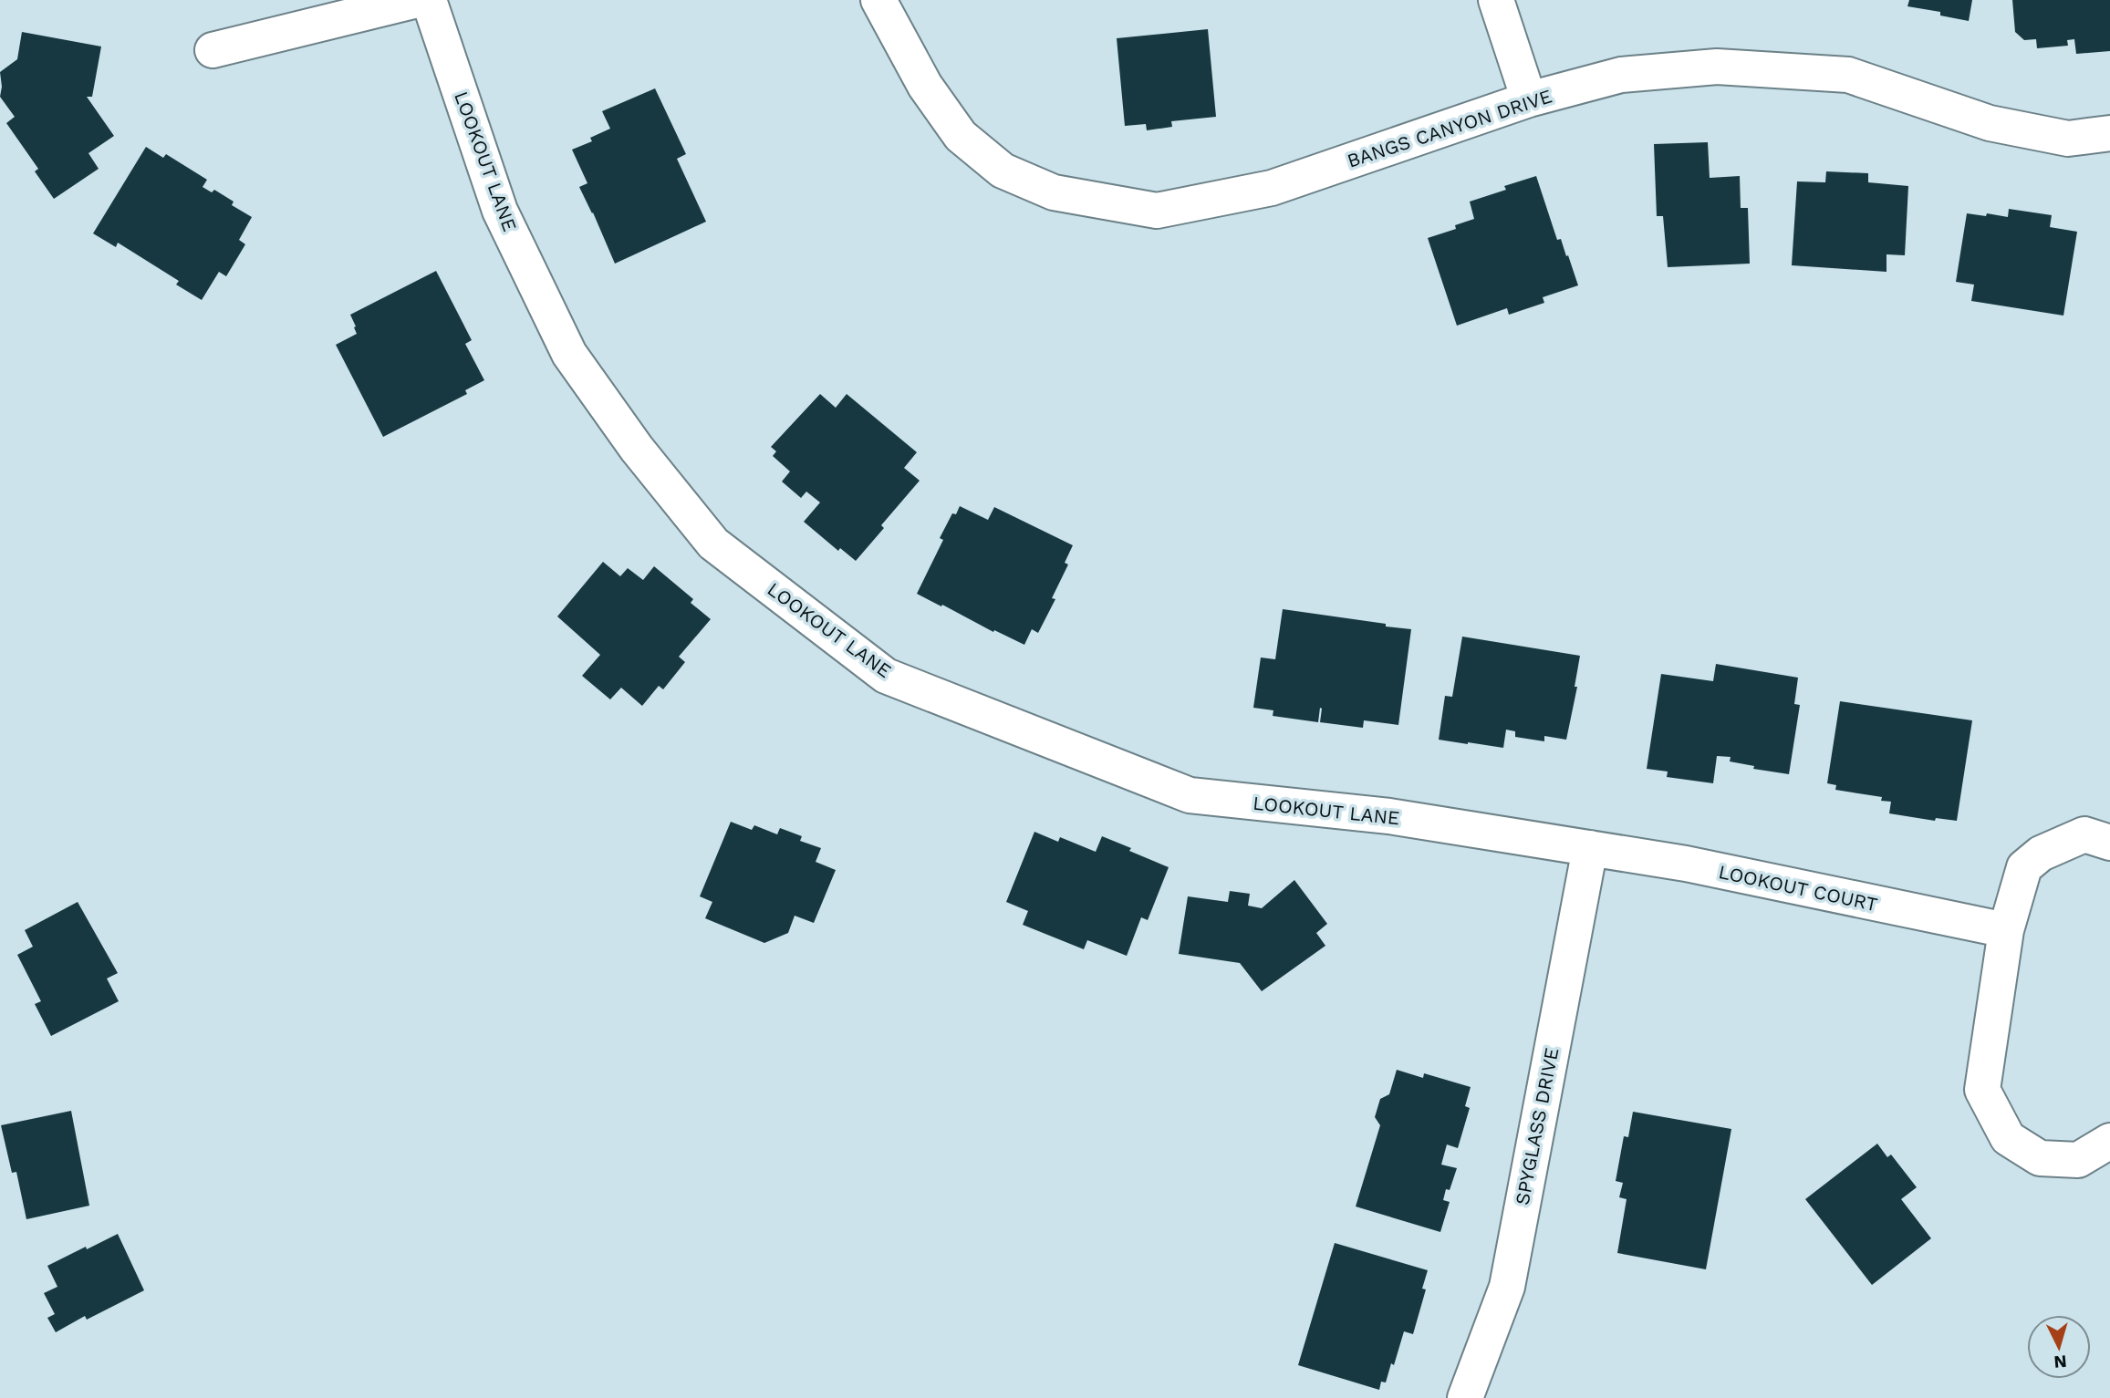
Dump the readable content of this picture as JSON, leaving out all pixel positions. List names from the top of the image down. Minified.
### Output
{"streets":{"street":["BANGS CANYON DRIVE","LOOKOUT LANE","LOOKOUT COURT","SPYGLASS DRIVE"]},"crossings":[["LOOKOUT LANE","LOOKOUT COURT"],["LOOKOUT LANE","SPYGLASS DRIVE"],["LOOKOUT COURT","SPYGLASS DRIVE"]],"north":"bottom"}
